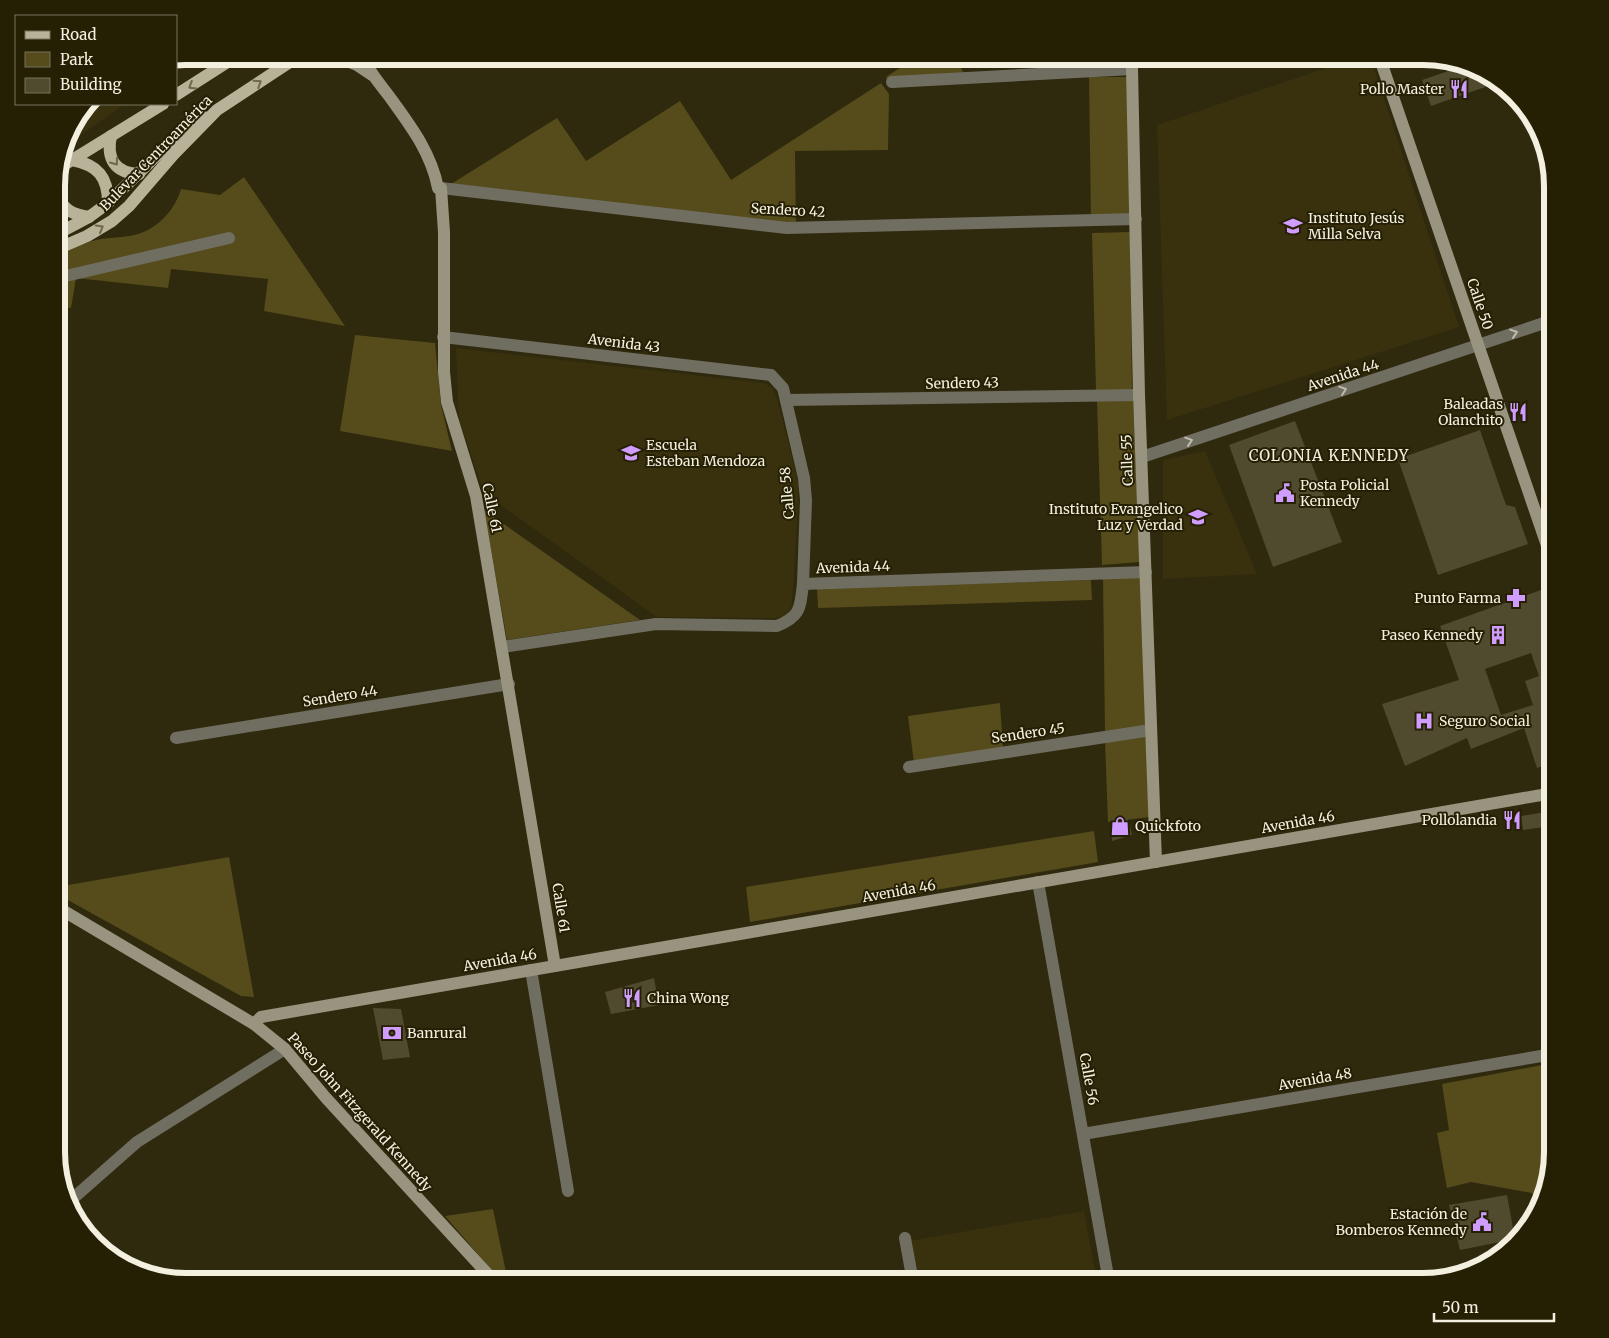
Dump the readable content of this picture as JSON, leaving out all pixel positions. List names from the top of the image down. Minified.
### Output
{"streets":{"main road":["Bulevar Centroamérica"],"street":["Sendero 42","Calle 50","Avenida 43","Avenida 44","Sendero 43","Calle 55","Calle 58","Calle 61","Sendero 44","Sendero 45","Avenida 46","Calle 56","Avenida 48","Paseo John Fitzgerald Kennedy"]},"crossings":[["Sendero 42","Calle 55"],["Sendero 42","Calle 61"],["Calle 50","Avenida 44"],["Avenida 43","Sendero 43"],["Avenida 43","Calle 58"],["Avenida 43","Calle 61"],["Avenida 44","Calle 55"],["Avenida 44","Calle 58"],["Avenida 44","Calle 61"],["Sendero 43","Calle 55"],["Sendero 43","Calle 58"],["Calle 55","Sendero 45"],["Calle 55","Avenida 46"],["Calle 61","Sendero 44"],["Calle 61","Avenida 46"],["Avenida 46","Calle 56"],["Avenida 46","Paseo John Fitzgerald Kennedy"],["Calle 56","Avenida 48"]],"one_way":["Avenida 44"],"districts":["COLONIA KENNEDY"],"places":{"restaurant":["Pollo Master","Baleadas Olanchito","Pollolandia","China Wong"],"school or university":["Instituto Jesús Milla Selva","Escuela Esteban Mendoza","Instituto Evangelico Luz y Verdad"],"public building":["Posta Policial Kennedy","Estación de Bomberos Kennedy"],"pharmacy":["Punto Farma"],"building":["Paseo Kennedy"],"hospital":["Seguro Social"],"shop":["Quickfoto"],"bank":["Banrural"]},"legend":["Road","Park","Building"],"scale_bar":"50 m"}
